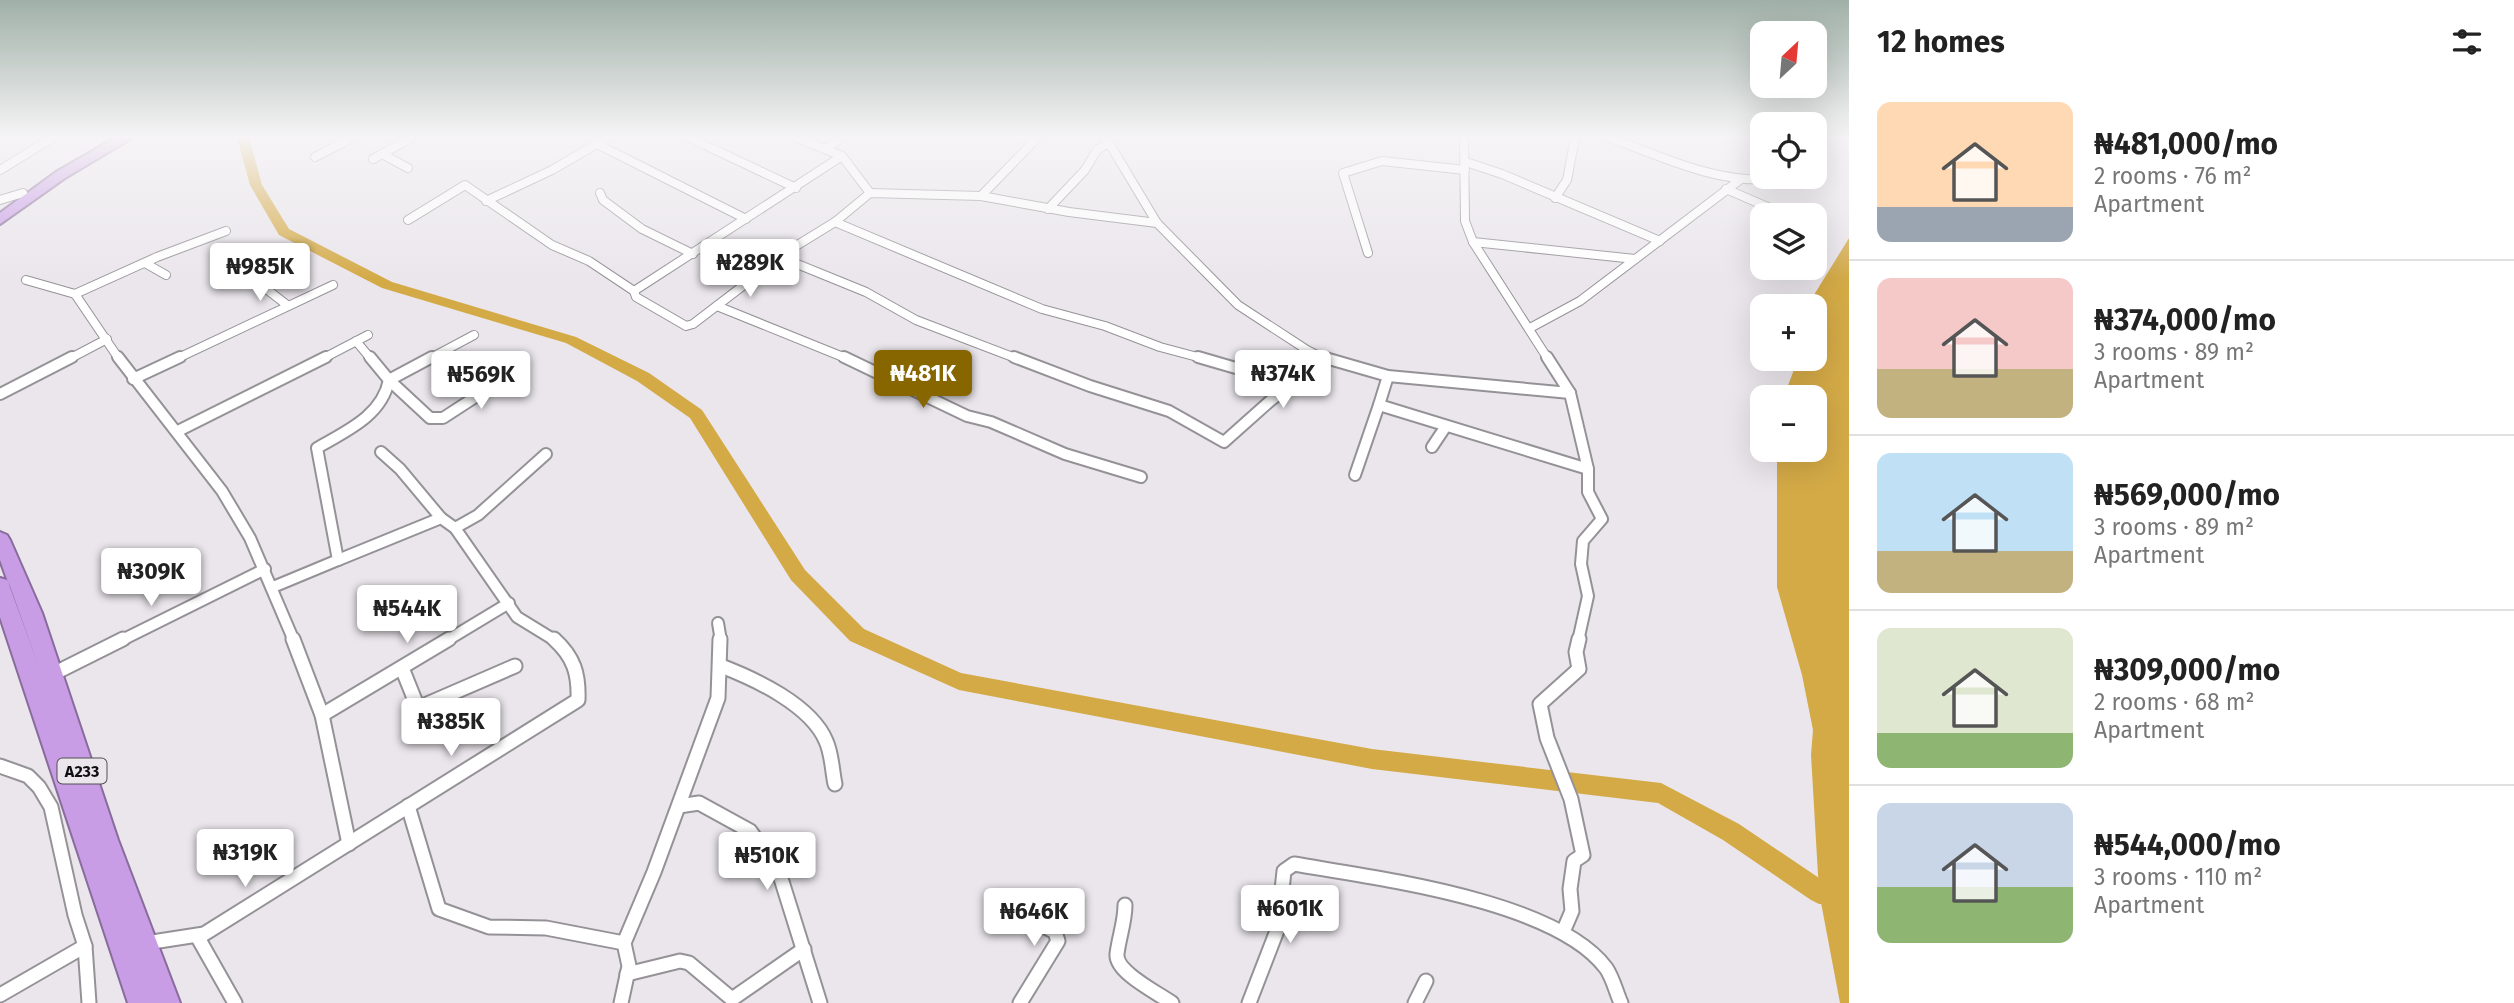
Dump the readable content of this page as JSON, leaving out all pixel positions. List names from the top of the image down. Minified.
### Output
{"streets":{"highway":["A233"]},"north":"top right","page":{"heading":"12 homes","map_buttons":["+","−"],"list":[{"name":"₦481,000/mo","note":"2 rooms · 76 m² · Apartment"},{"name":"₦374,000/mo","note":"3 rooms · 89 m² · Apartment"},{"name":"₦569,000/mo","note":"3 rooms · 89 m² · Apartment"},{"name":"₦309,000/mo","note":"2 rooms · 68 m² · Apartment"},{"name":"₦544,000/mo","note":"3 rooms · 110 m² · Apartment"}],"price":["₦289K","₦985K","₦481K","₦374K","₦569K","₦309K","₦544K","₦385K","₦319K","₦510K","₦601K","₦646K"]}}
